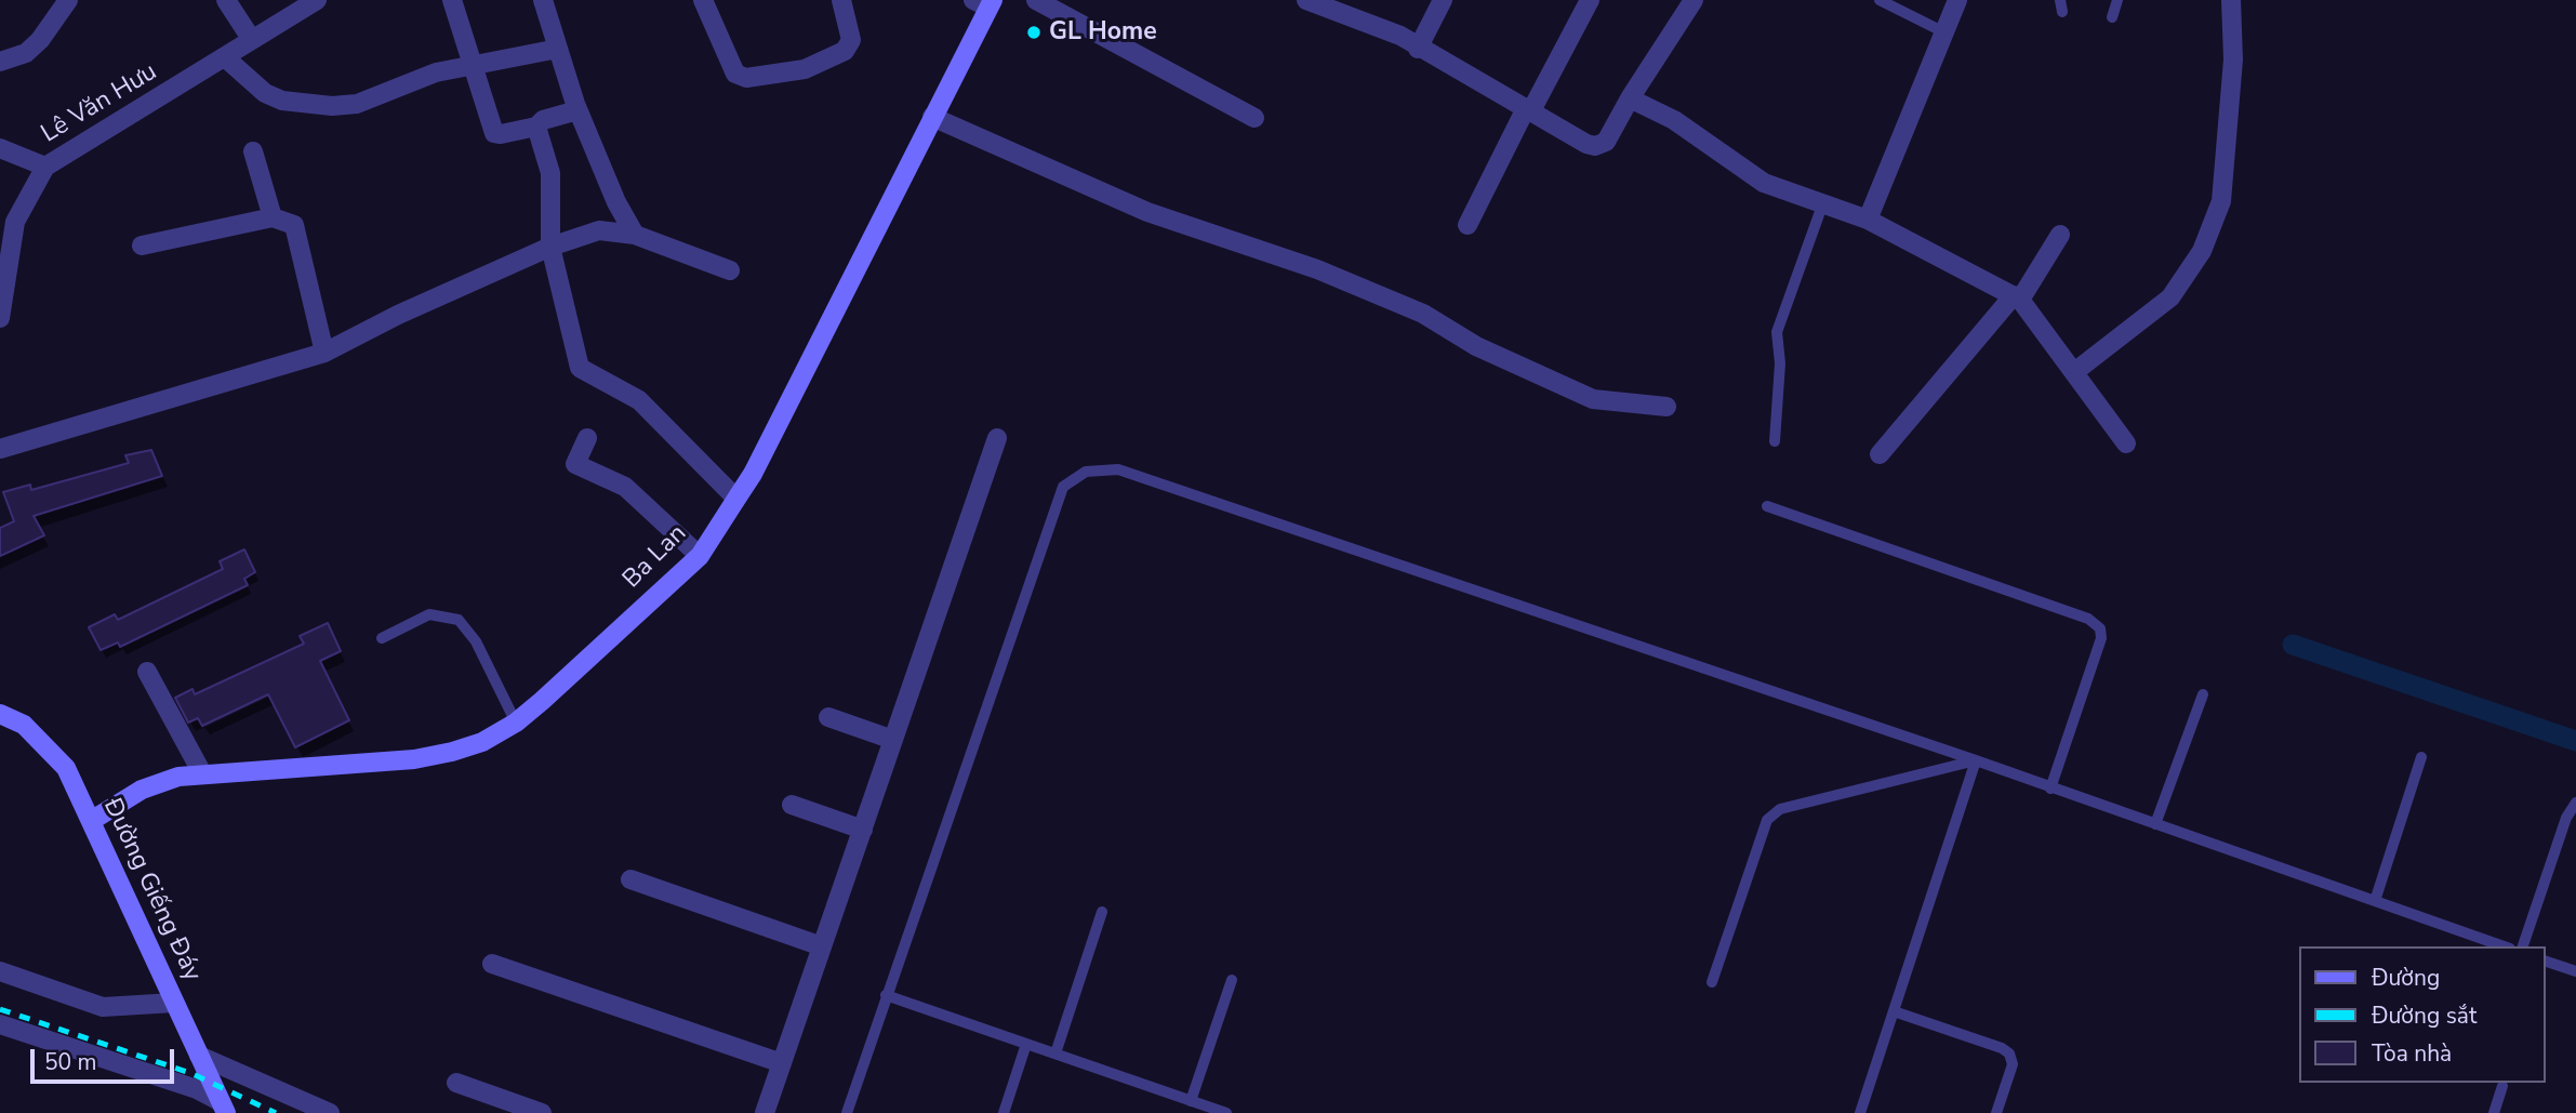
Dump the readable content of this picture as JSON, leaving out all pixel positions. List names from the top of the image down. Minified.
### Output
{"streets":{"street":["Lê Văn Hưu","Ba Lan","Đường Giếng Đáy"]},"crossings":[["Ba Lan","Đường Giếng Đáy"]],"places":["GL Home"],"legend":["Đường","Đường sắt","Tòa nhà"],"scale_bar":"50 m"}
